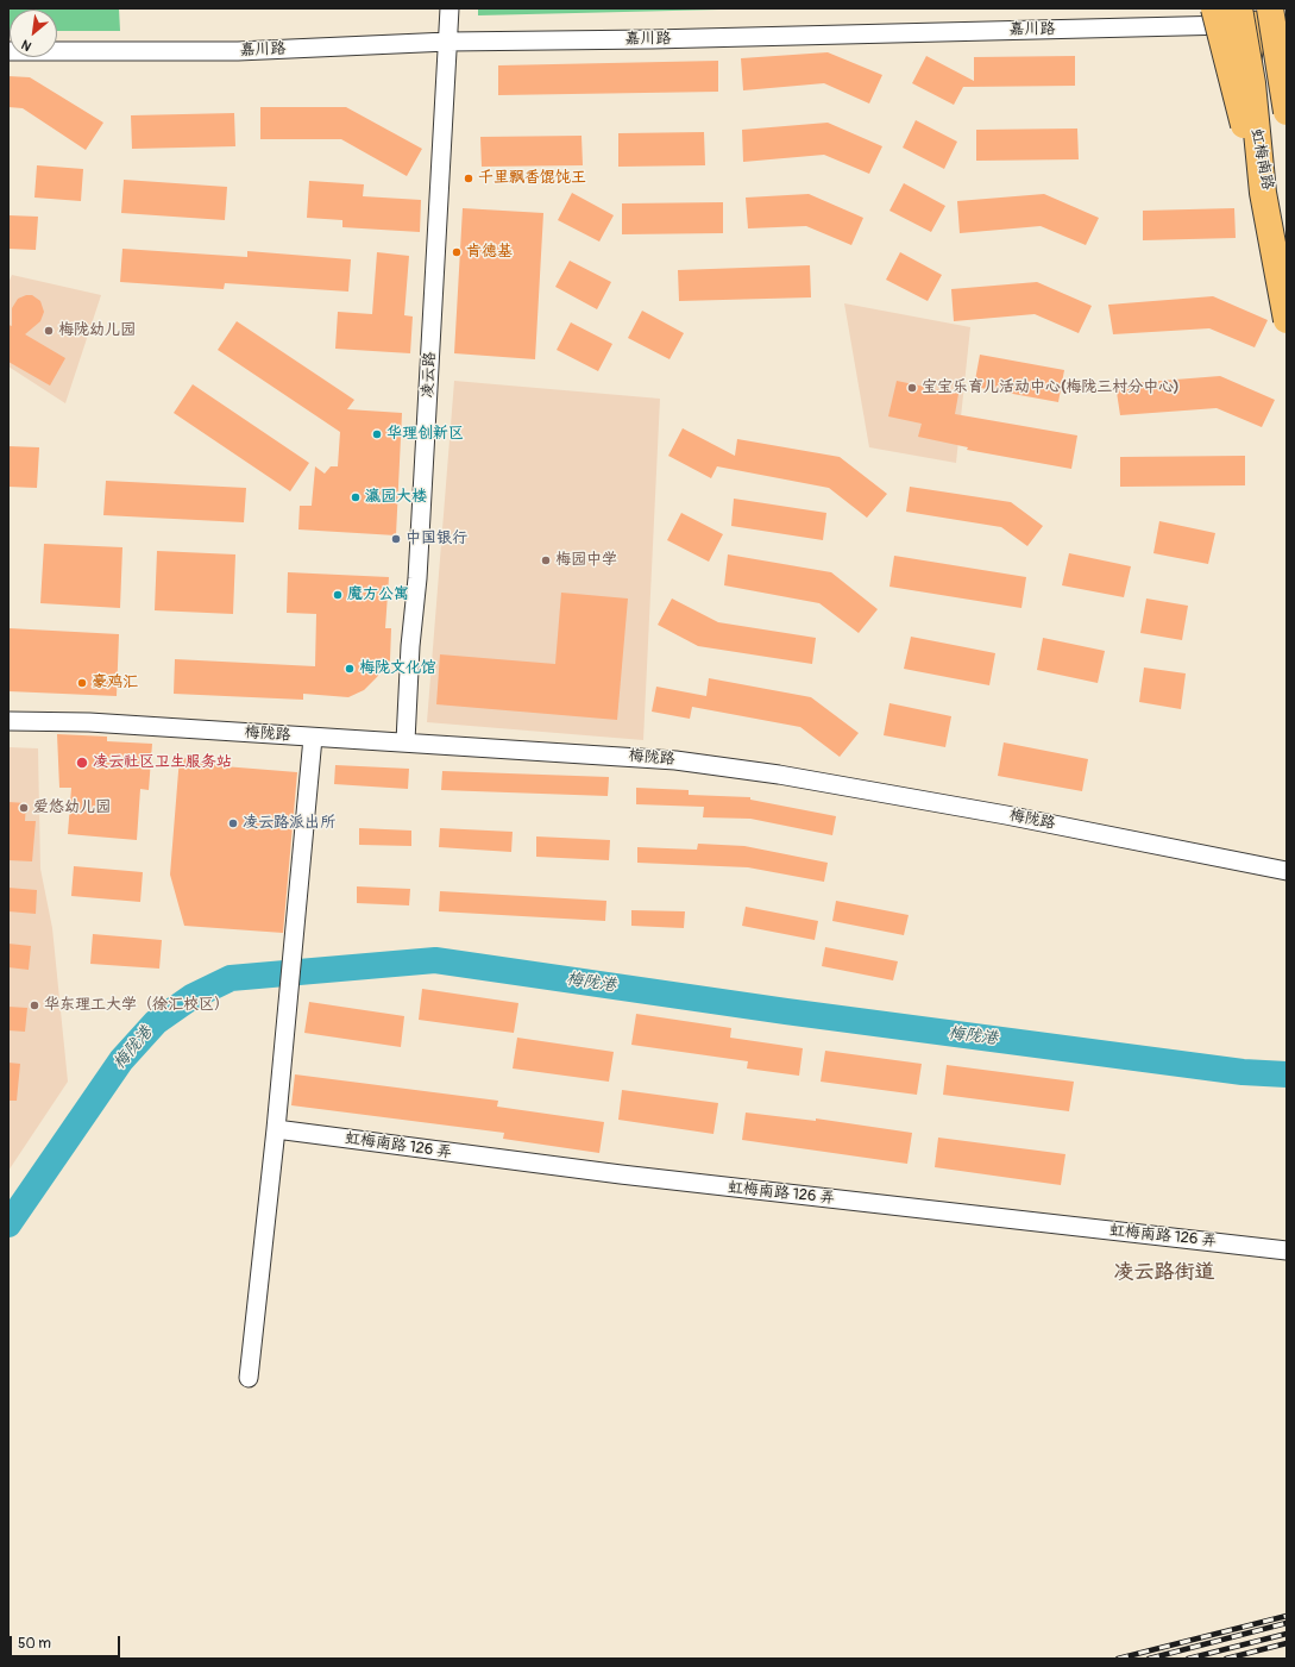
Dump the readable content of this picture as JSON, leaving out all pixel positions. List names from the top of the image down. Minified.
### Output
{"streets":{"main road":["虹梅南路"],"street":["嘉川路","凌云路","梅陇路","虹梅南路 126 弄"]},"crossings":[["嘉川路","虹梅南路"],["嘉川路","凌云路"],["凌云路","梅陇路"]],"districts":["凌云路街道"],"water":["梅陇港"],"places":["千里飘香馄饨王","肯德基","梅陇幼儿园","宝宝乐育儿活动中心(梅陇三村分中心)","华理创新区","瀛园大楼","中国银行","梅园中学","魔方公寓","梅陇文化馆","豪鸡汇","凌云社区卫生服务站","爱悠幼儿园","凌云路派出所","华东理工大学（徐汇校区）"],"scale_bar":"50 m","north":"bottom left"}
